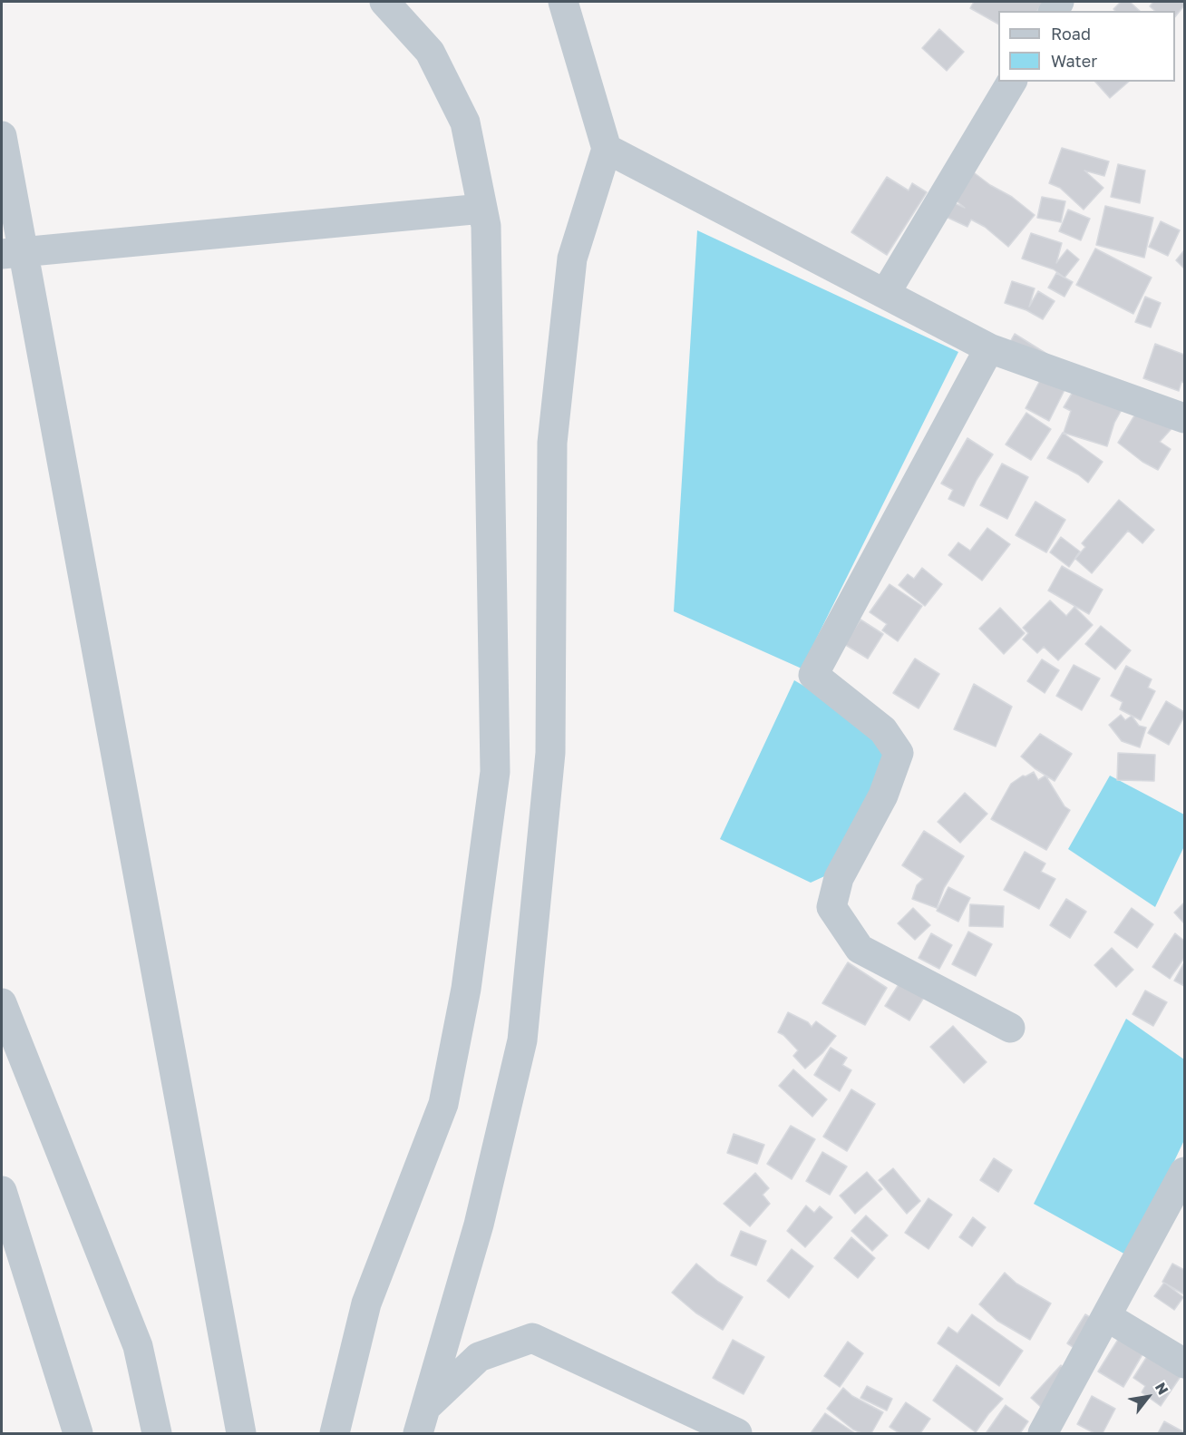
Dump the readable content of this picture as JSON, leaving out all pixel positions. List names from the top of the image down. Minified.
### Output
{"legend":["Road","Water"],"north":"top right"}
